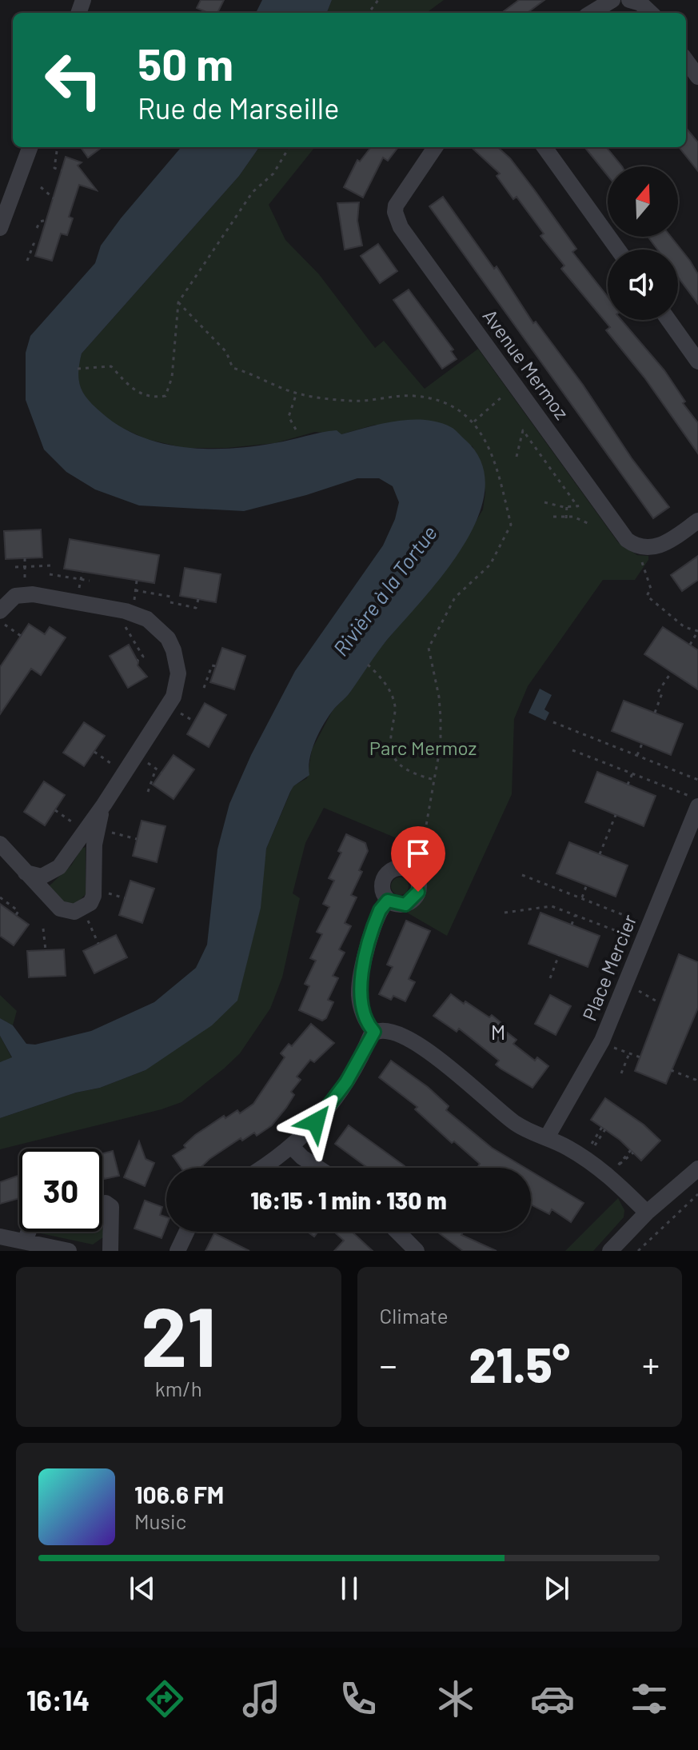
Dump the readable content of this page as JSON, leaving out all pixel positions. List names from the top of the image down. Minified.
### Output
{"streets":{"street":["Avenue Mermoz","Place Mercier"]},"districts":["M"],"water":["Rivière à la Tortue"],"parks":["Parc Mermoz"],"north":"top","page":{"turn":["50 m","Rue de Marseille"],"limit":"30","trip":"16:15 · 1 min · 130 m","tile":[["21","km/h"],"Climate"],"heat":["−","21.5°","+"],"song":["106.6 FM","Music"],"tabs":"16:14"}}
